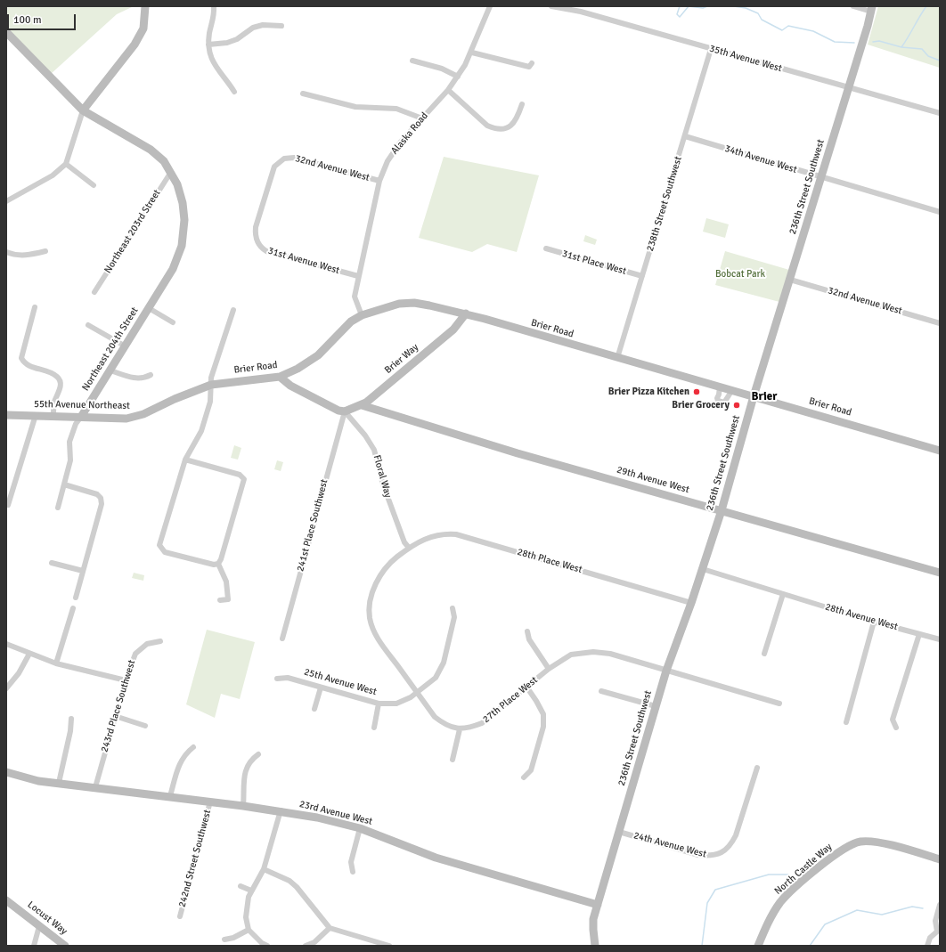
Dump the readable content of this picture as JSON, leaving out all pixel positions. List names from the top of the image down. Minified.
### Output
{"streets":{"street":["35th Avenue West","Alaska Road","34th Avenue West","32nd Avenue West","236th Street Southwest","238th Street Southwest","Northeast 203rd Street","31st Avenue West","31st Place West","Brier Road","Northeast 204th Street","Brier Way","55th Avenue Northeast","Floral Way","29th Avenue West","241st Place Southwest","28th Place West","28th Avenue West","25th Avenue West","27th Place West","243rd Place Southwest","23rd Avenue West","24th Avenue West","242nd Street Southwest","North Castle Way","Locust Way"]},"crossings":[["35th Avenue West","236th Street Southwest"],["35th Avenue West","238th Street Southwest"],["Alaska Road","32nd Avenue West"],["Alaska Road","31st Avenue West"],["Alaska Road","Brier Road"],["34th Avenue West","236th Street Southwest"],["34th Avenue West","238th Street Southwest"],["32nd Avenue West","236th Street Southwest"],["32nd Avenue West","31st Avenue West"],["236th Street Southwest","Brier Road"],["236th Street Southwest","29th Avenue West"],["236th Street Southwest","28th Place West"],["236th Street Southwest","28th Avenue West"],["236th Street Southwest","27th Place West"],["236th Street Southwest","23rd Avenue West"],["236th Street Southwest","24th Avenue West"],["238th Street Southwest","31st Place West"],["238th Street Southwest","Brier Road"],["Northeast 203rd Street","Northeast 204th Street"],["Brier Road","Brier Way"],["Brier Road","55th Avenue Northeast"],["Northeast 204th Street","55th Avenue Northeast"],["Brier Way","Floral Way"],["Brier Way","29th Avenue West"],["Brier Way","241st Place Southwest"],["Floral Way","241st Place Southwest"],["Floral Way","28th Place West"],["243rd Place Southwest","23rd Avenue West"],["23rd Avenue West","242nd Street Southwest"]],"districts":["Brier"],"parks":["Bobcat Park"],"places":["Brier Pizza Kitchen","Brier Grocery"],"scale_bar":"100 m"}
